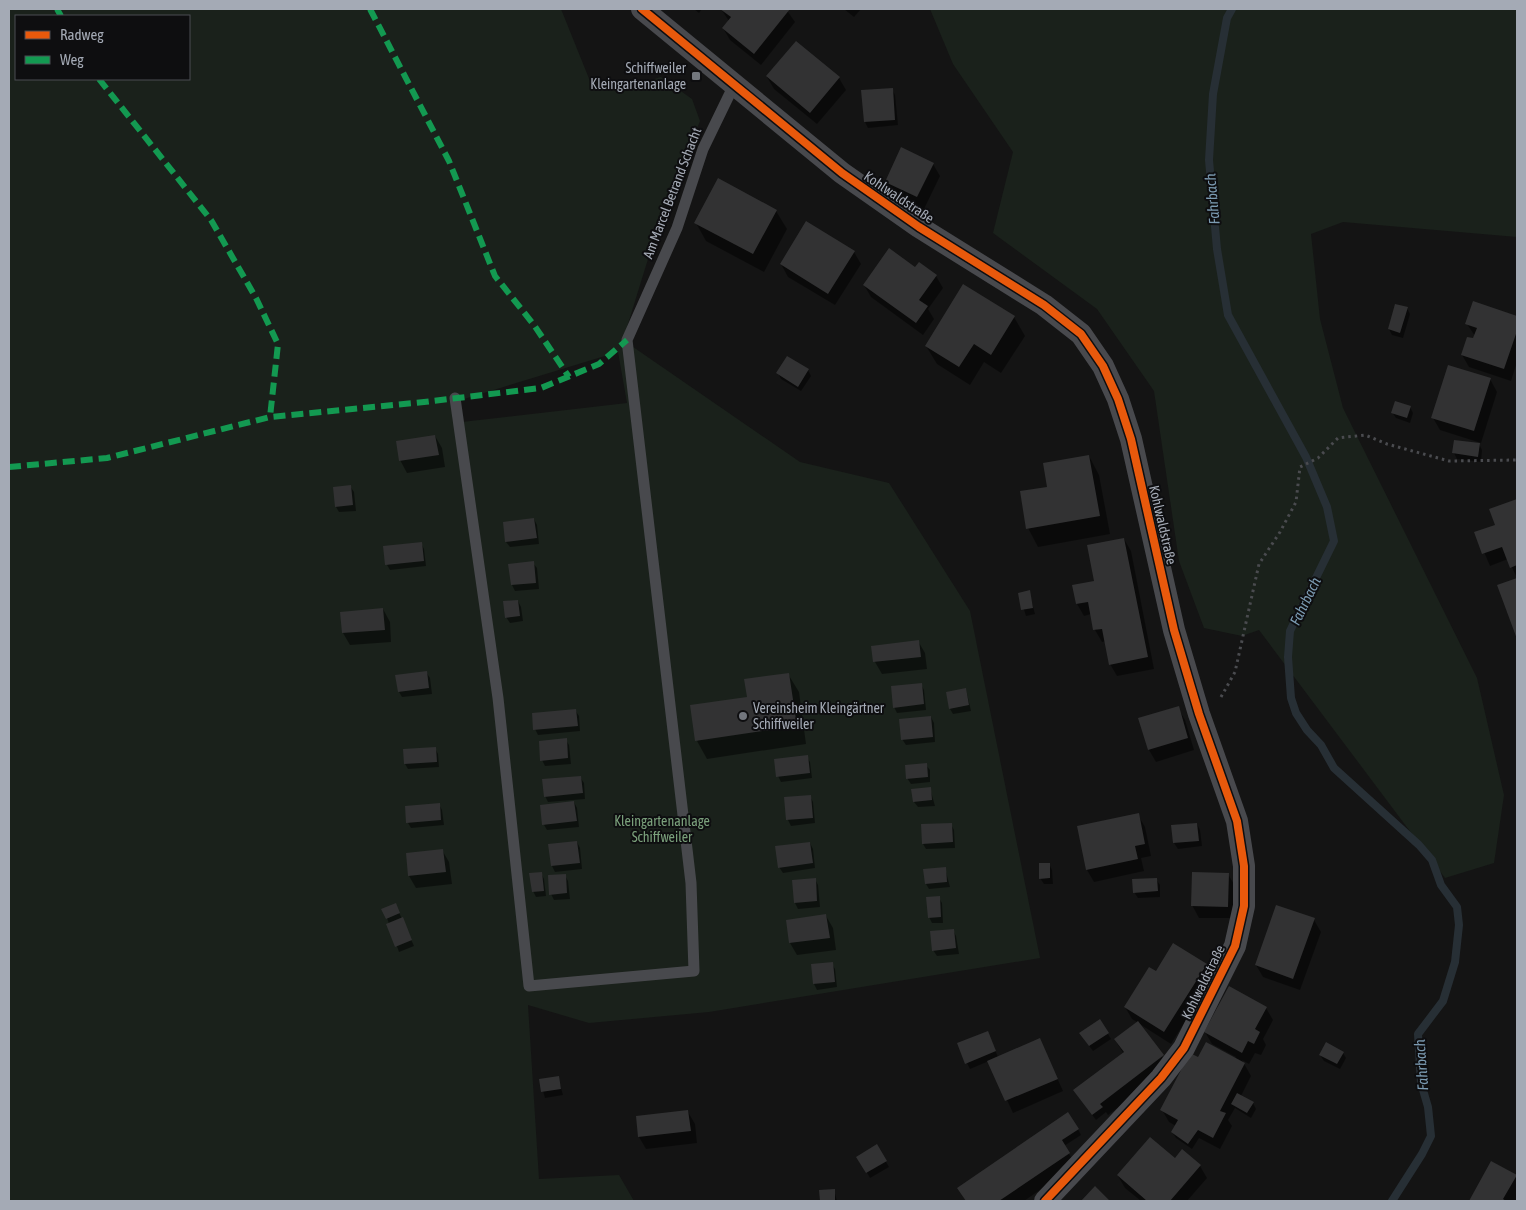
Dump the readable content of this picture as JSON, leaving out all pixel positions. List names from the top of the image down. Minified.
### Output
{"streets":{"street":["Kohlwaldstraße"],"lane":["Am Marcel Betrand Schacht"]},"crossings":[["Am Marcel Betrand Schacht","Kohlwaldstraße"]],"water":["Fahrbach"],"parks":["Kleingartenanlage Schiffweiler"],"places":{"transit":["Schiffweiler Kleingartenanlage"],"other":["Vereinsheim Kleingärtner Schiffweiler"]},"legend":["Radweg","Weg"]}
